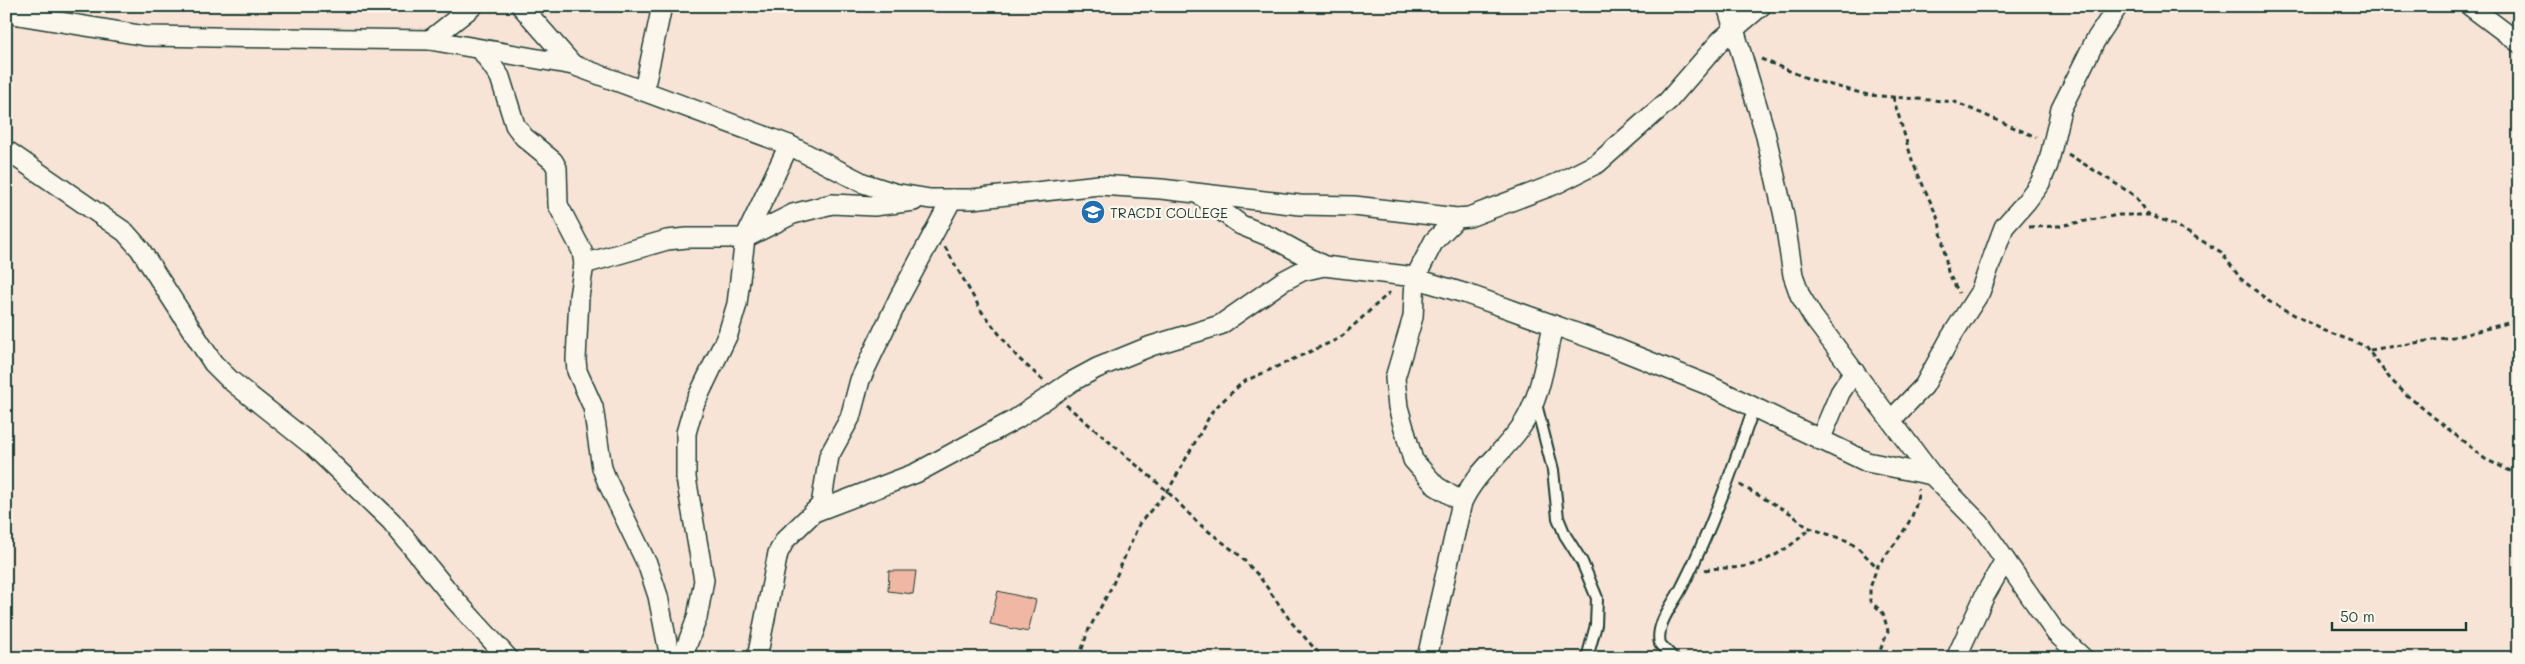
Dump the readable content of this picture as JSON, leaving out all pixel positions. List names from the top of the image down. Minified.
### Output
{"places":{"school or university":["TRACDI COLLEGE"]},"scale_bar":"50 m"}
